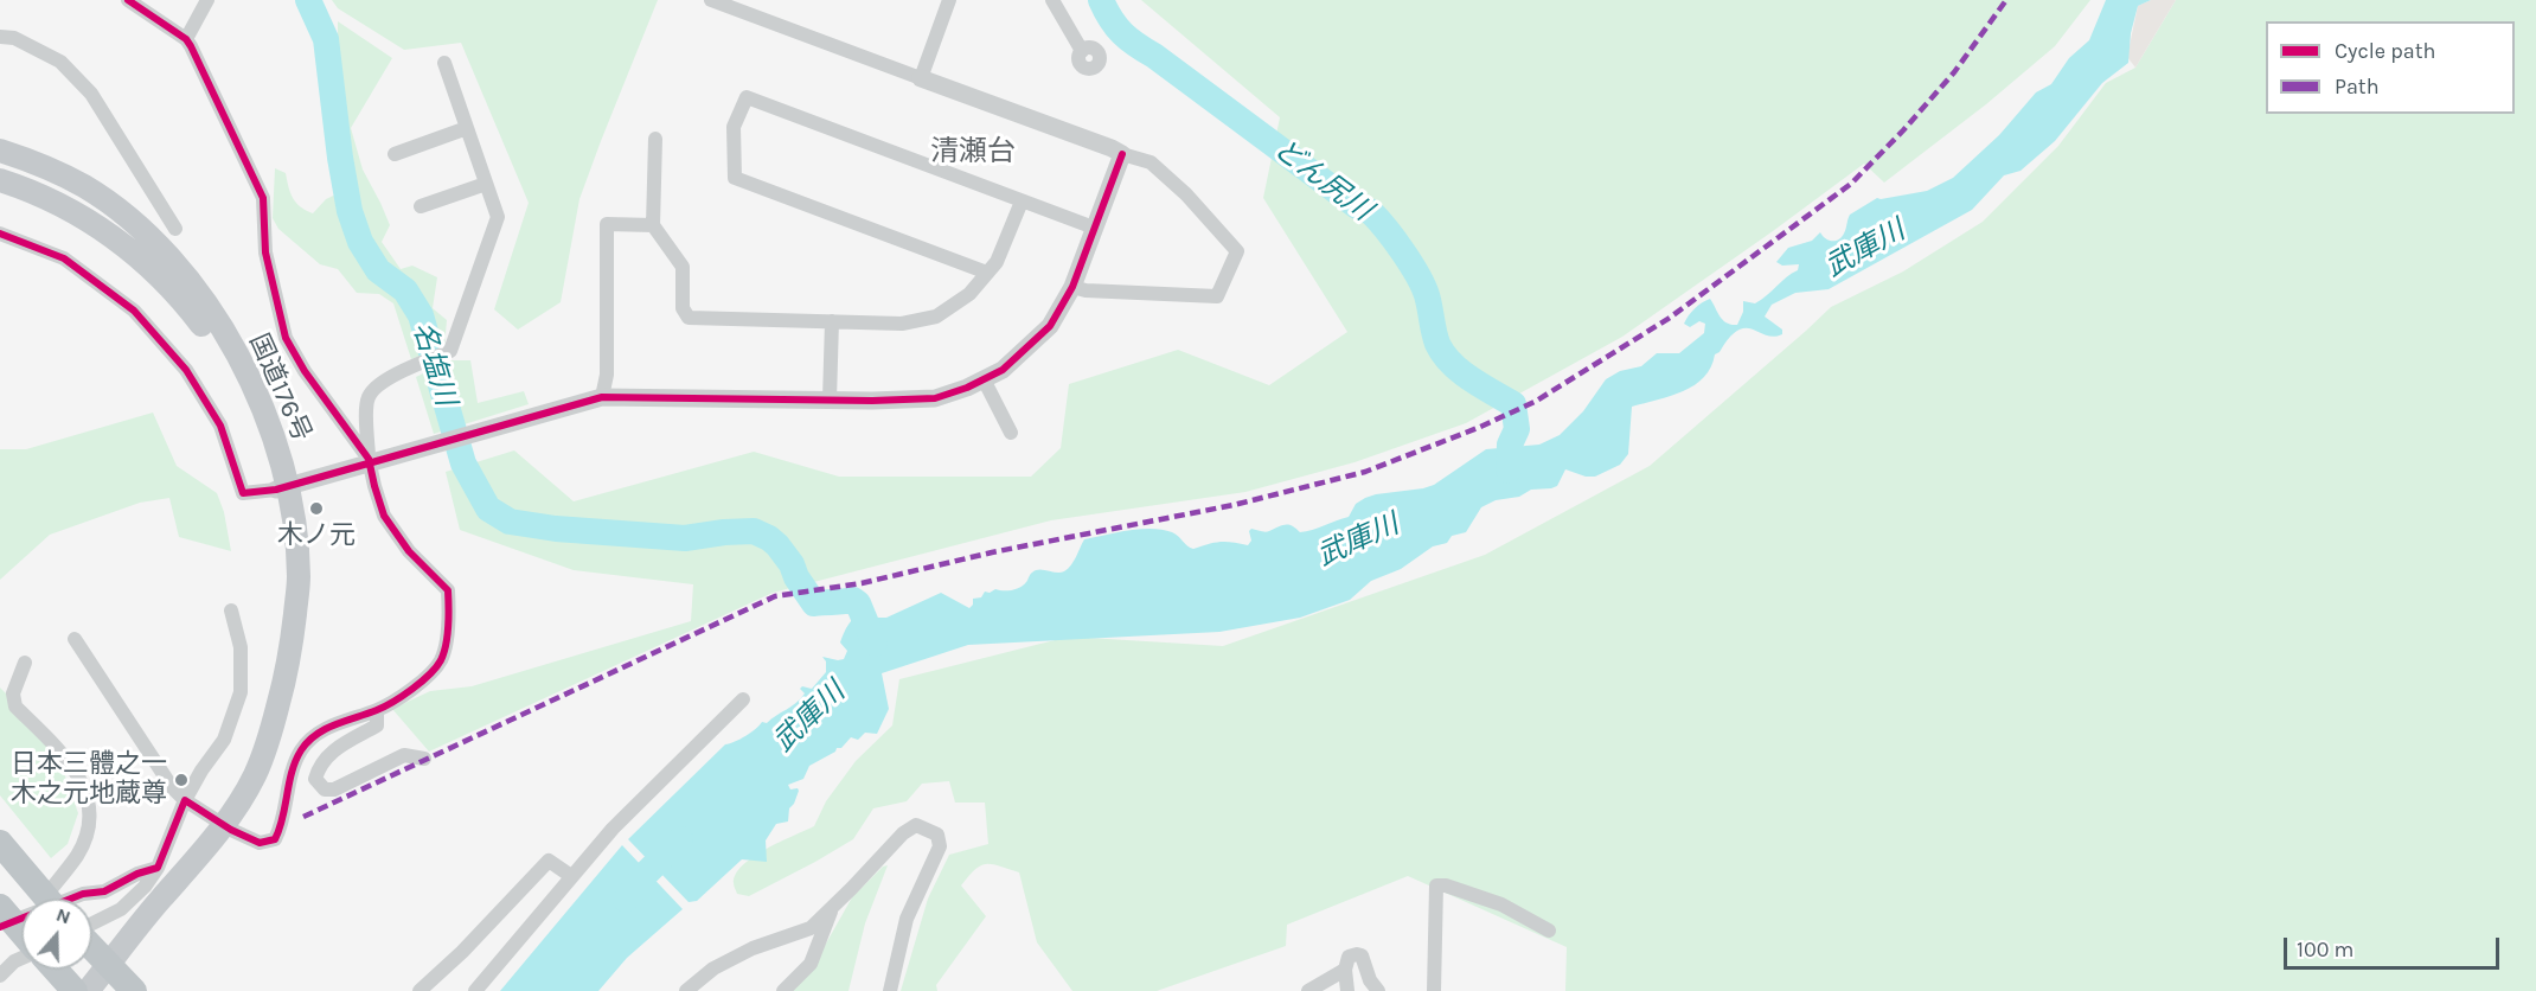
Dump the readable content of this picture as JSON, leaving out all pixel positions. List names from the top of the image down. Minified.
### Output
{"streets":{"highway":["国道176号"]},"districts":["清瀬台"],"water":["どん尻川","武庫川","名塩川"],"places":["木ノ元","日本三體之一 木之元地蔵尊"],"legend":["Cycle path","Path"],"scale_bar":"100 m","north":"top"}
